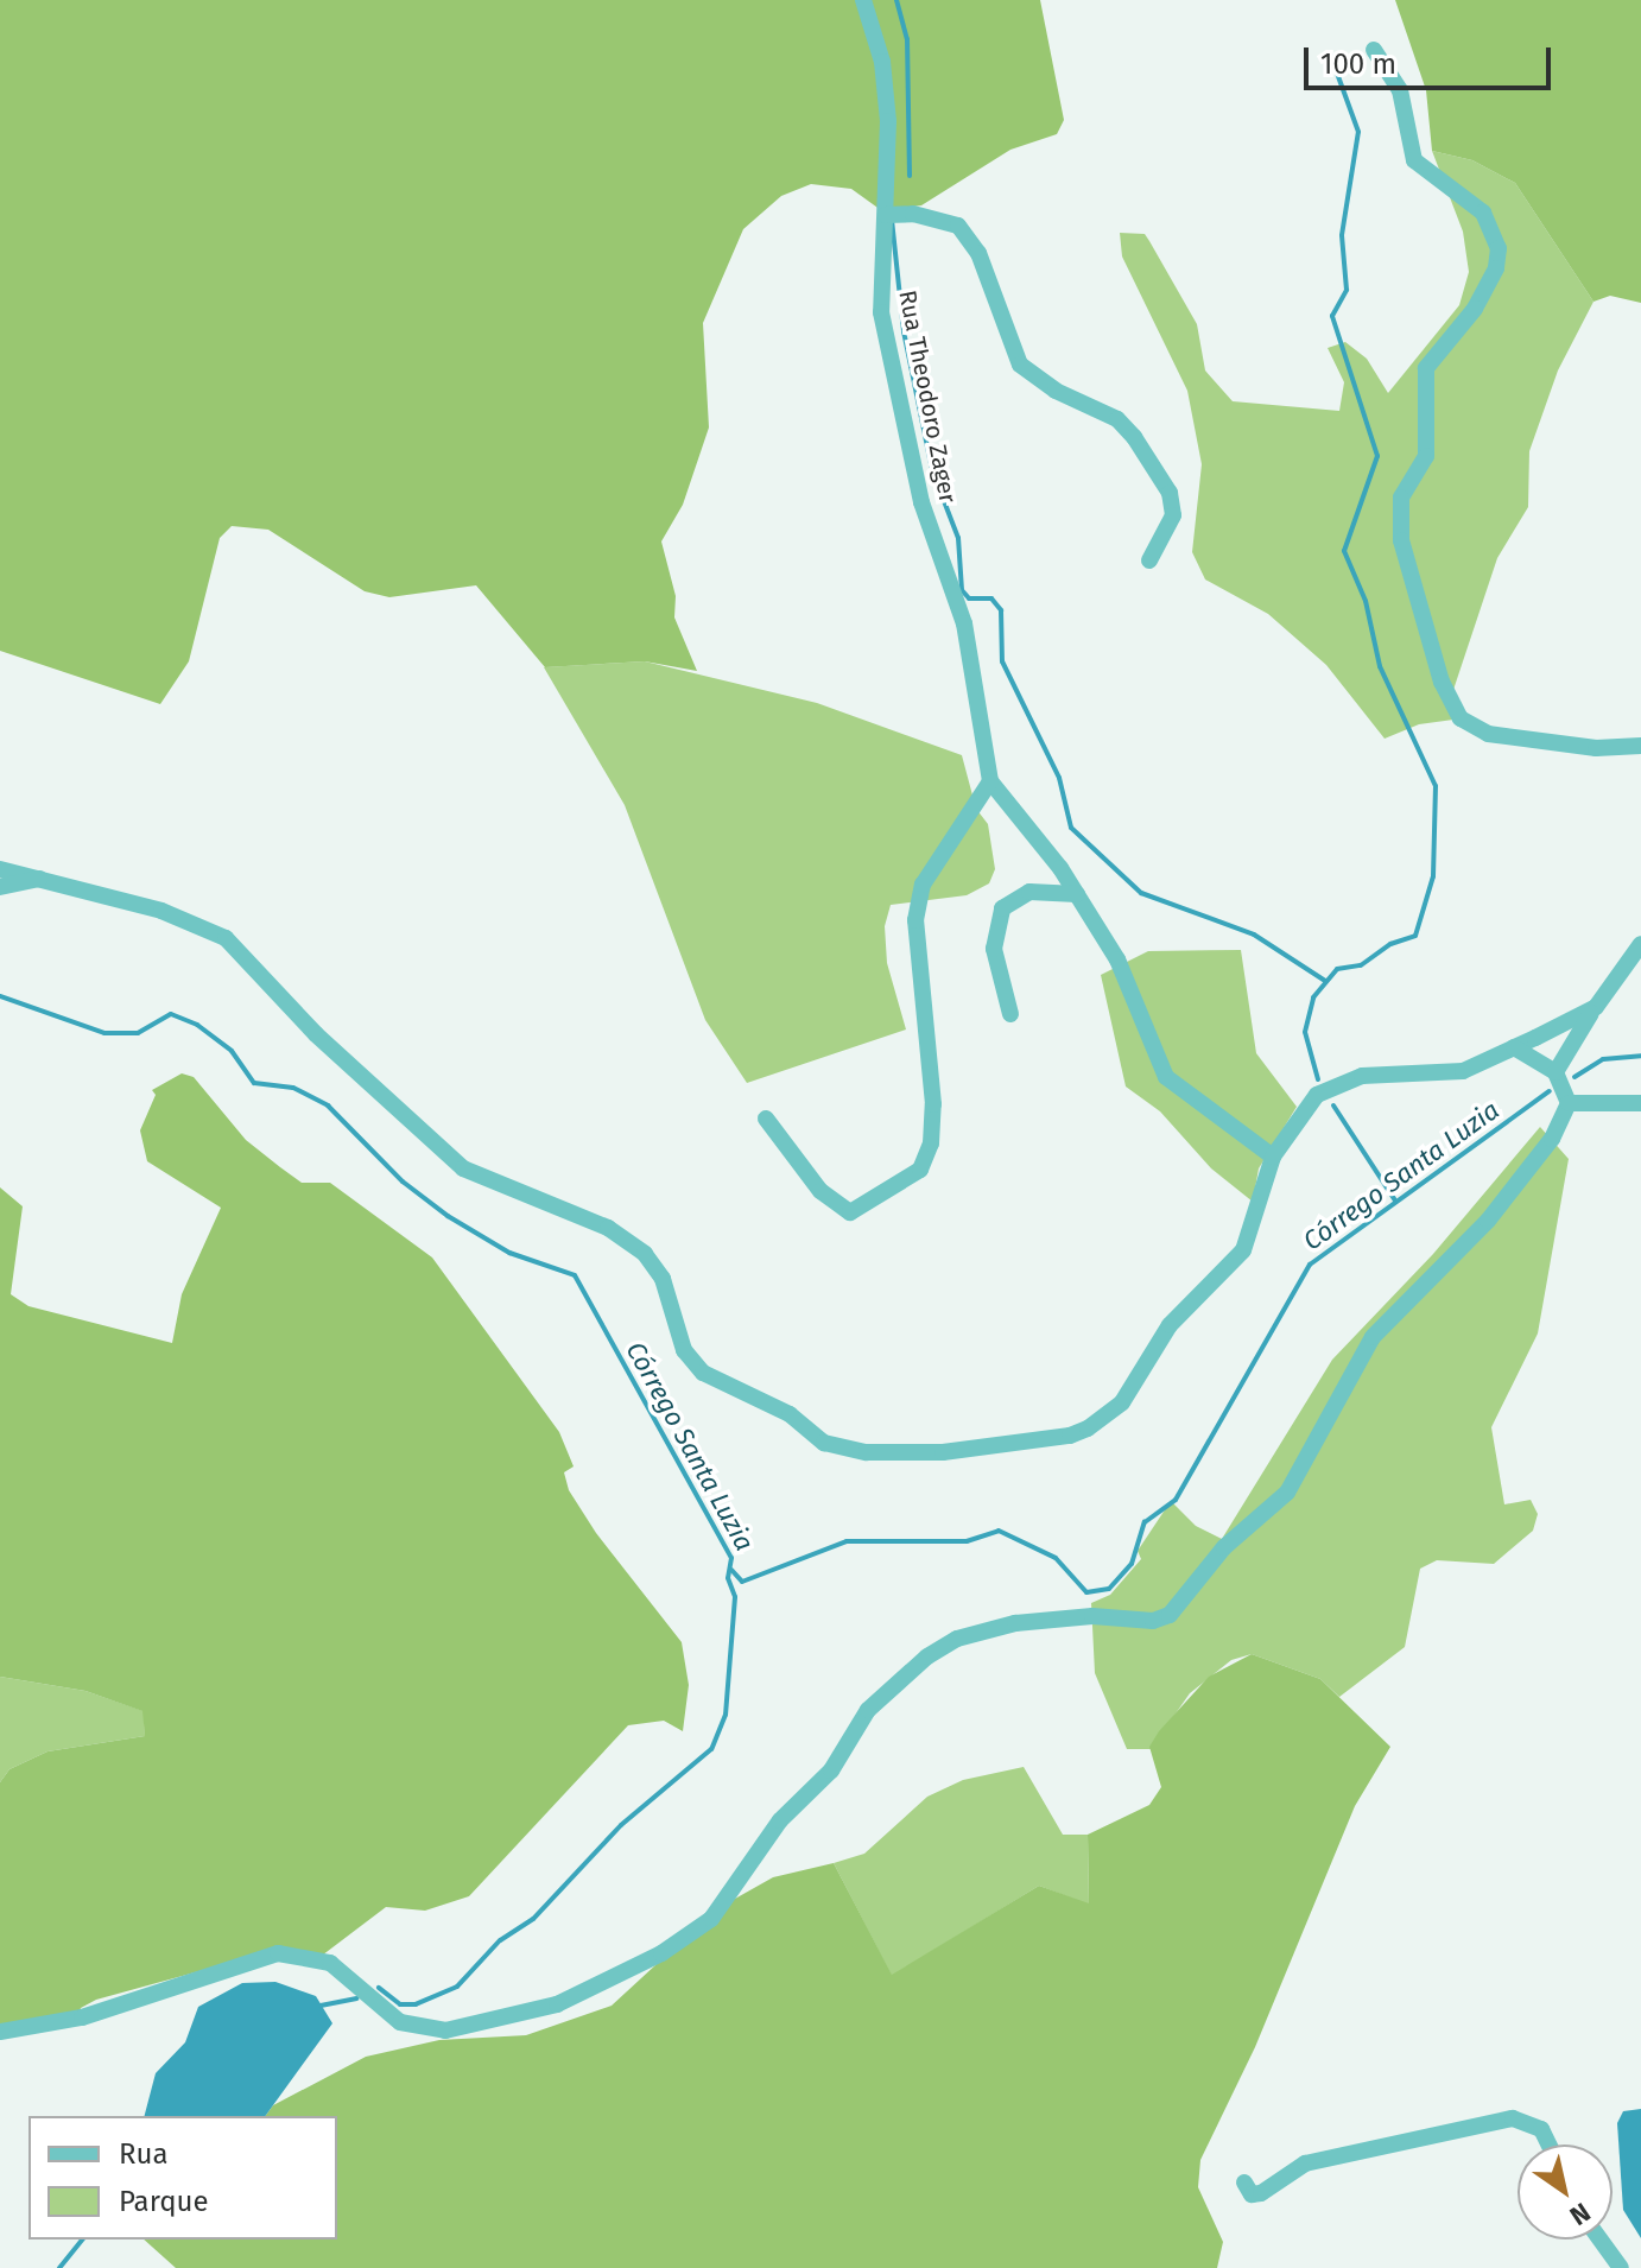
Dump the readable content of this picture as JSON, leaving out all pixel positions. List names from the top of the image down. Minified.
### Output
{"streets":{"street":["Rua Theodoro Zager"]},"water":["Córrego Santa Luzia"],"legend":["Rua","Parque"],"scale_bar":"100 m","north":"bottom right"}
